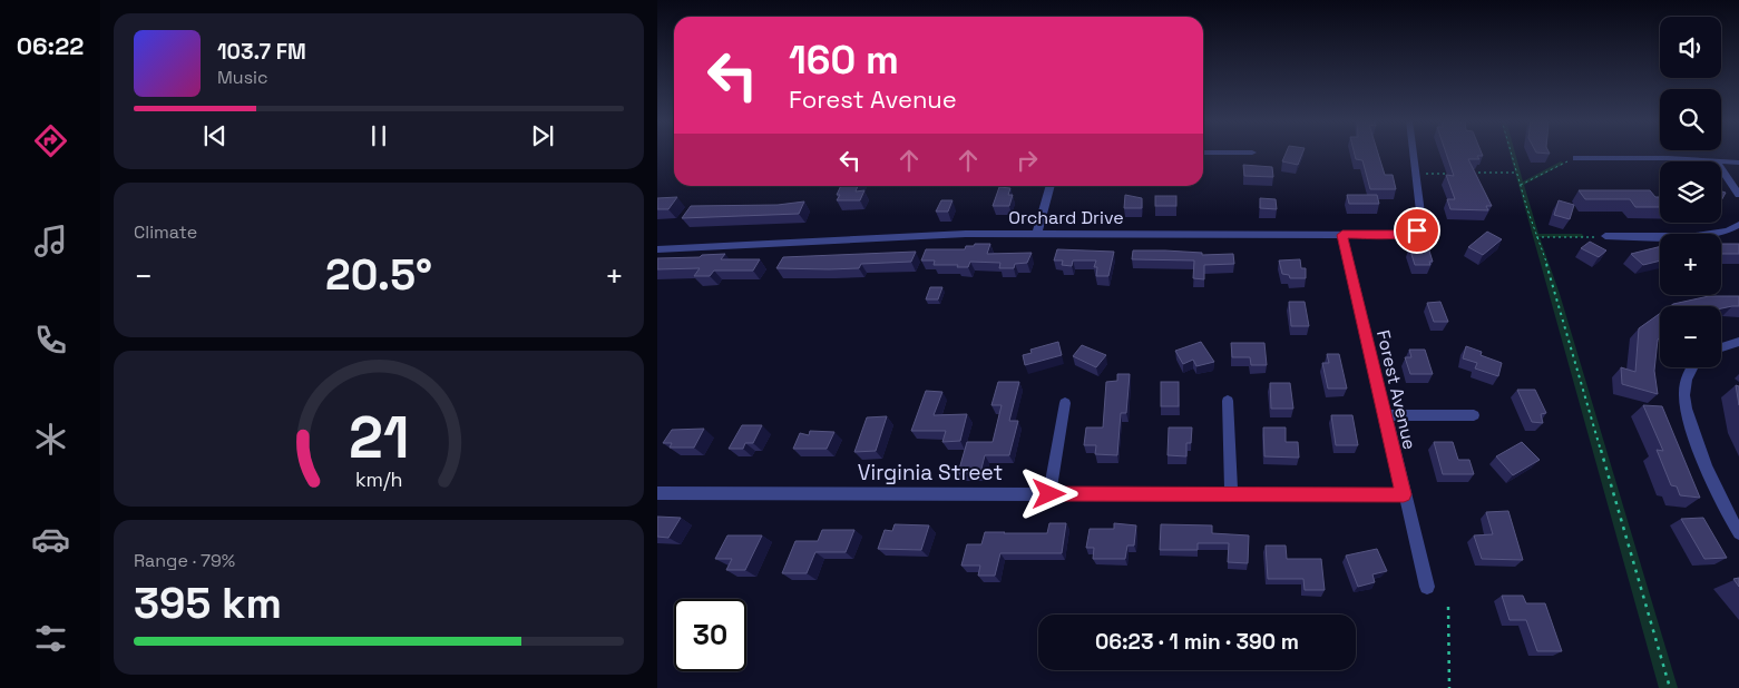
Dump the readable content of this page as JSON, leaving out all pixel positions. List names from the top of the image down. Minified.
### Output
{"streets":{"street":["Orchard Drive","Forest Avenue","Virginia Street"]},"crossings":[["Orchard Drive","Forest Avenue"],["Forest Avenue","Virginia Street"]],"page":{"tabs":"06:22","map_buttons":["+","−"],"turn":["160 m","Forest Avenue"],"song":["103.7 FM","Music"],"tile":["Climate",["Range · 79%","395 km"]],"heat":["−","20.5°","+"],"limit":"30","trip":"06:23 · 1 min · 390 m","gauge":["21","km/h"]}}
